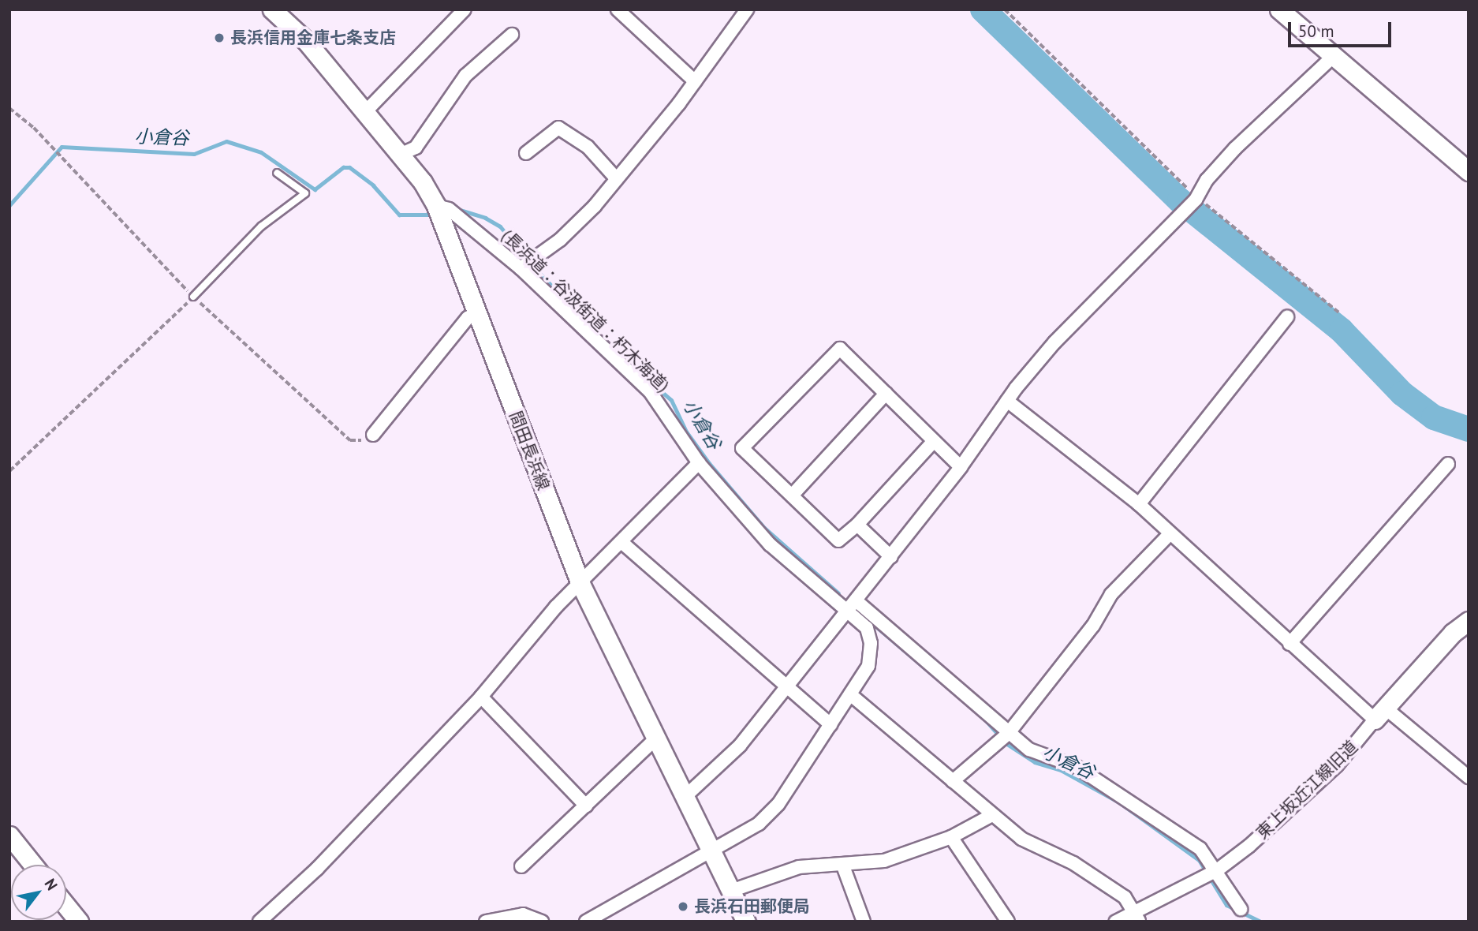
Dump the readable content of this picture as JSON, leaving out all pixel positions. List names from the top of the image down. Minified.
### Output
{"streets":{"main road":["間田長浜線","東上坂近江線旧道"],"street":["(長浜道：谷汲街道：朽木海道)"]},"crossings":[["(長浜道：谷汲街道：朽木海道)","間田長浜線"]],"water":["小倉谷"],"places":["長浜信用金庫七条支店","長浜石田郵便局"],"scale_bar":"50 m","north":"top right"}
